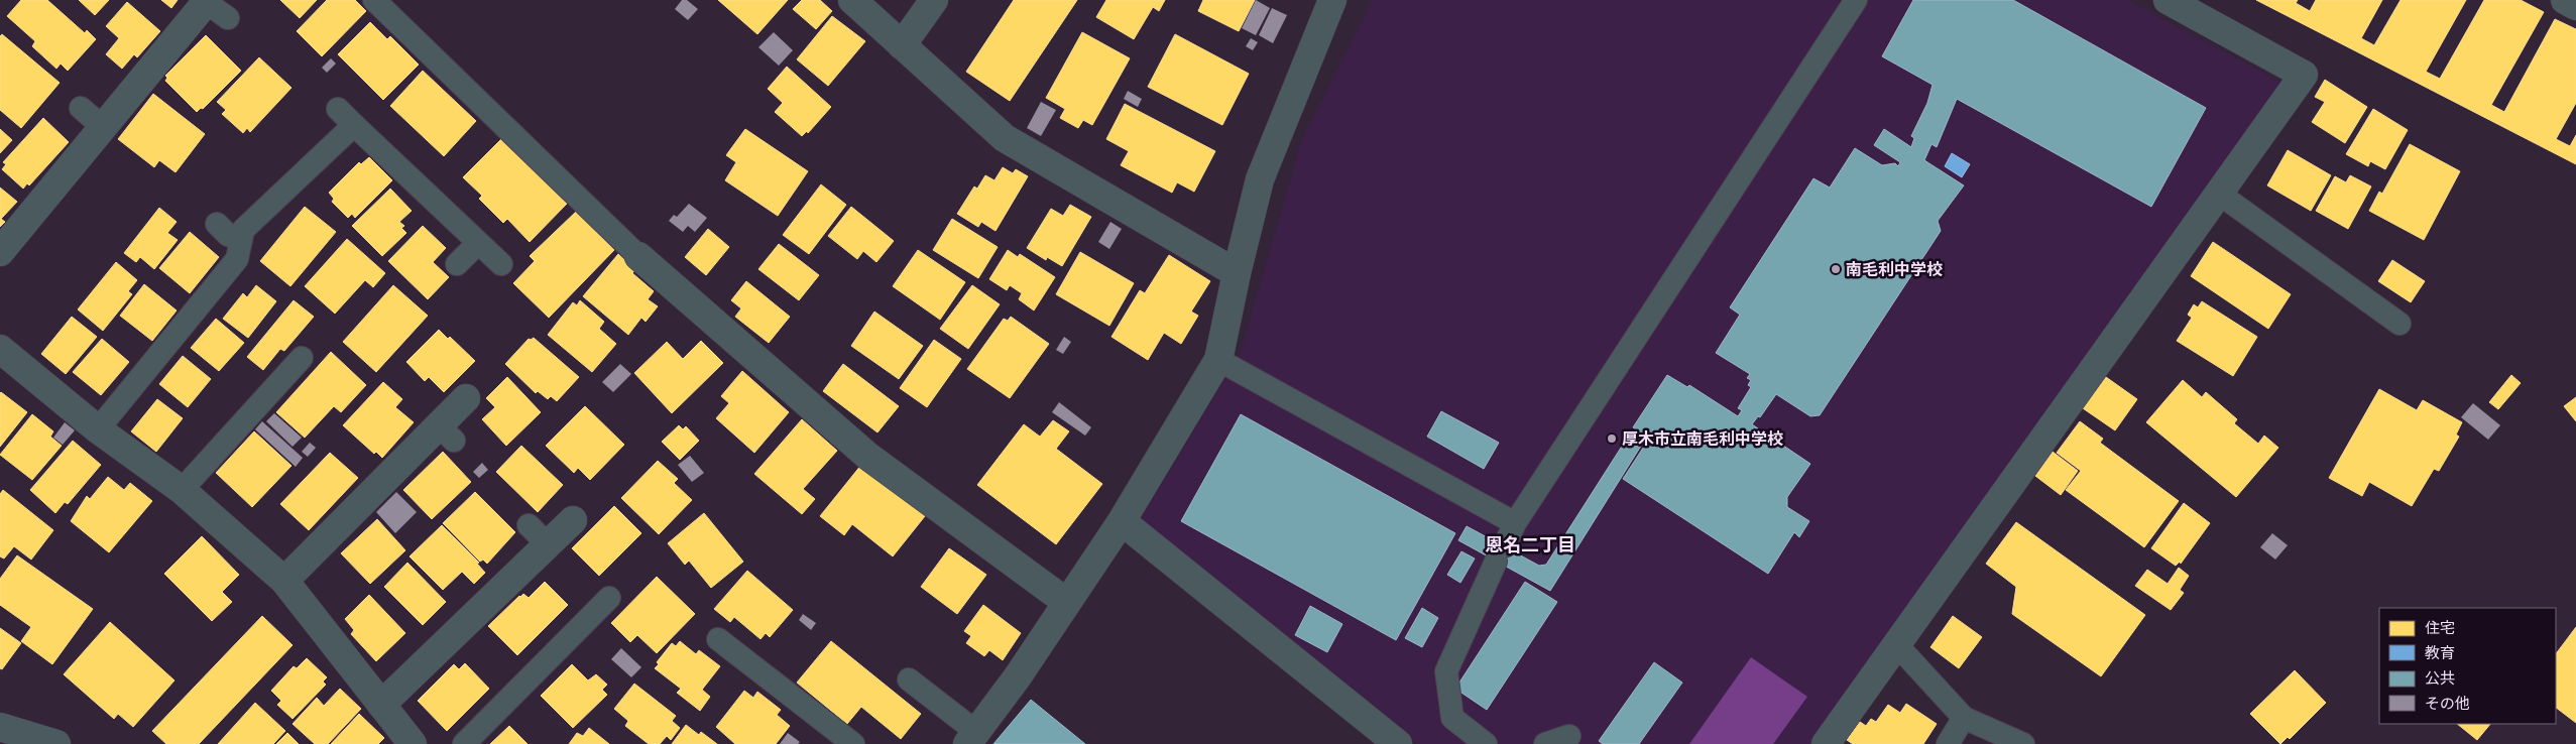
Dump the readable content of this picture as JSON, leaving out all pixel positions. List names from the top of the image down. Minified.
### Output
{"districts":["恩名二丁目"],"places":["南毛利中学校","厚木市立南毛利中学校"],"legend":["住宅","教育","公共","その他"]}
